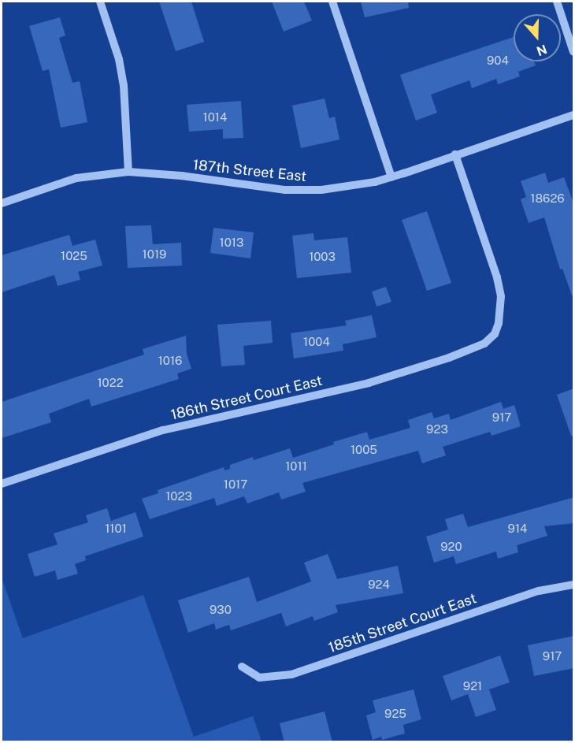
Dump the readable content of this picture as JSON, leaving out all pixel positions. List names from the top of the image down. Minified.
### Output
{"streets":{"street":["187th Street East","186th Street Court East","185th Street Court East"]},"crossings":[["187th Street East","186th Street Court East"]],"house_numbers":["904","1014","18626","1013","1019","1025","1003","1004","1016","1022","917","923","1005","1011","1017","1023","1101","914","920","924","930","917","921","925"],"north":"bottom"}
